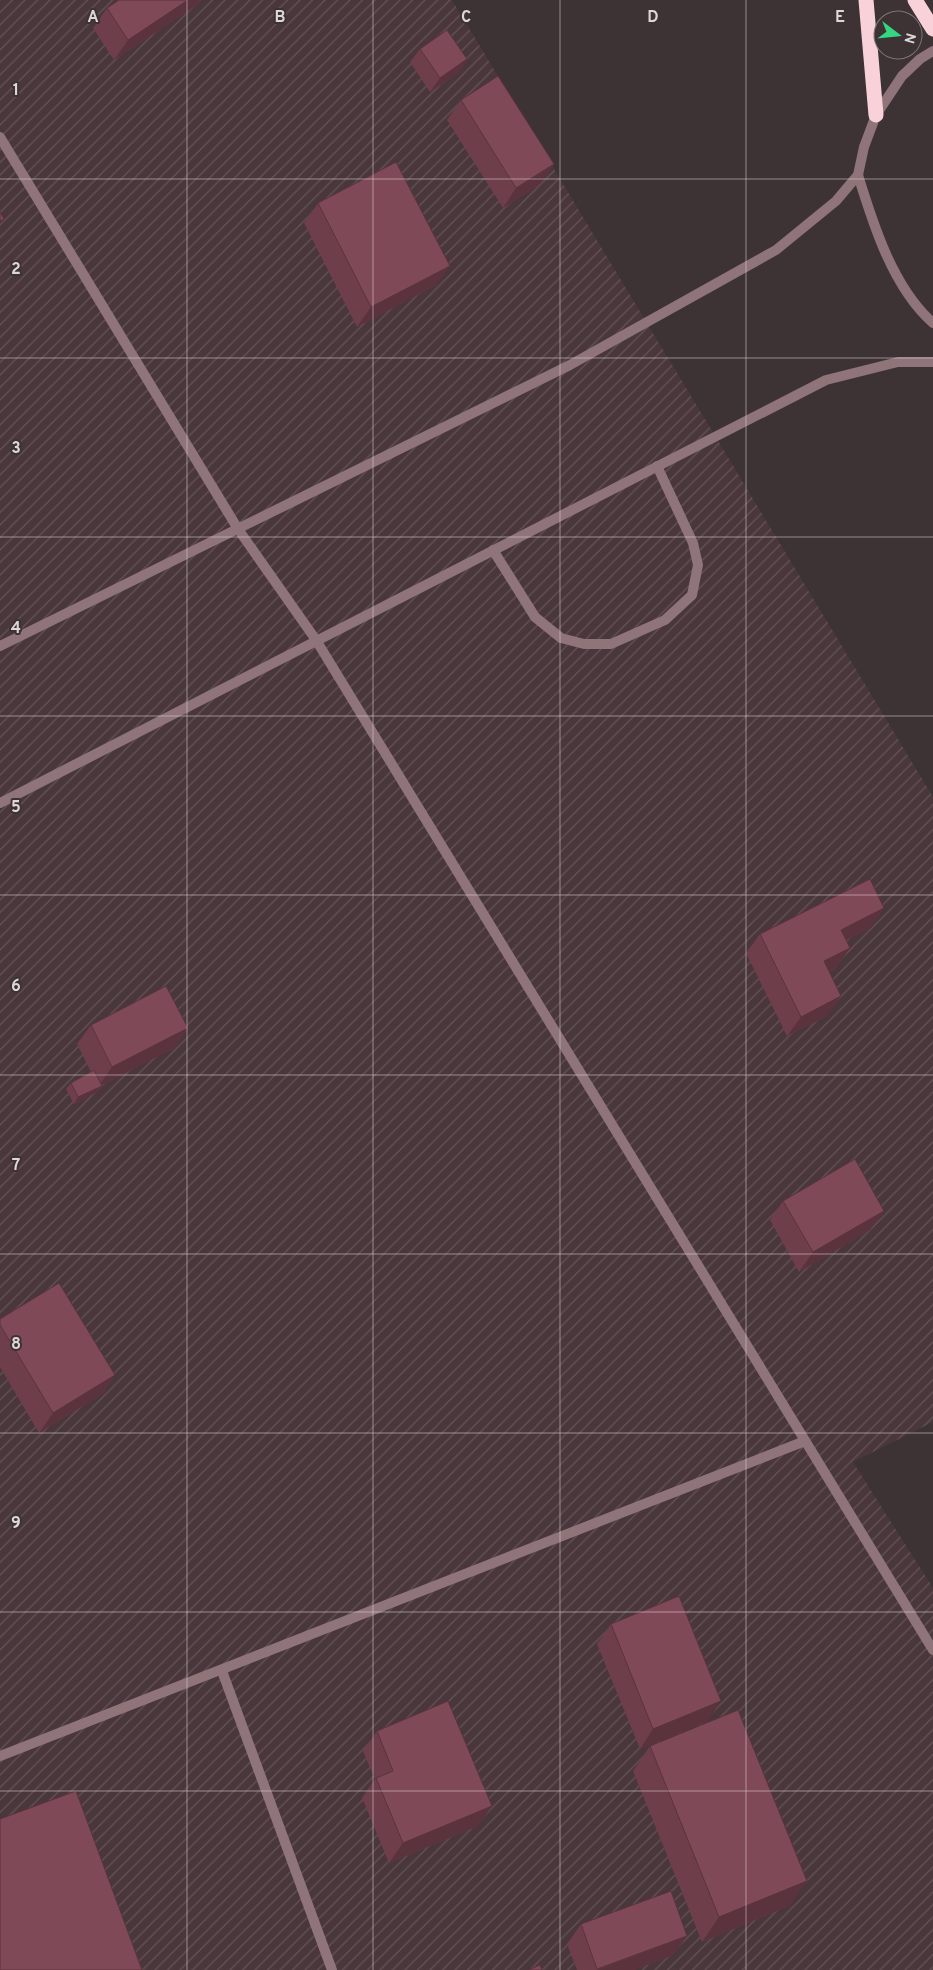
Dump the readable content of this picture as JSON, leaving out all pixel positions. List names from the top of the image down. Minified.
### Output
{"north":"right","grid":{"columns":["A","B","C","D","E"],"rows":["1","2","3","4","5","6","7","8","9"]}}
